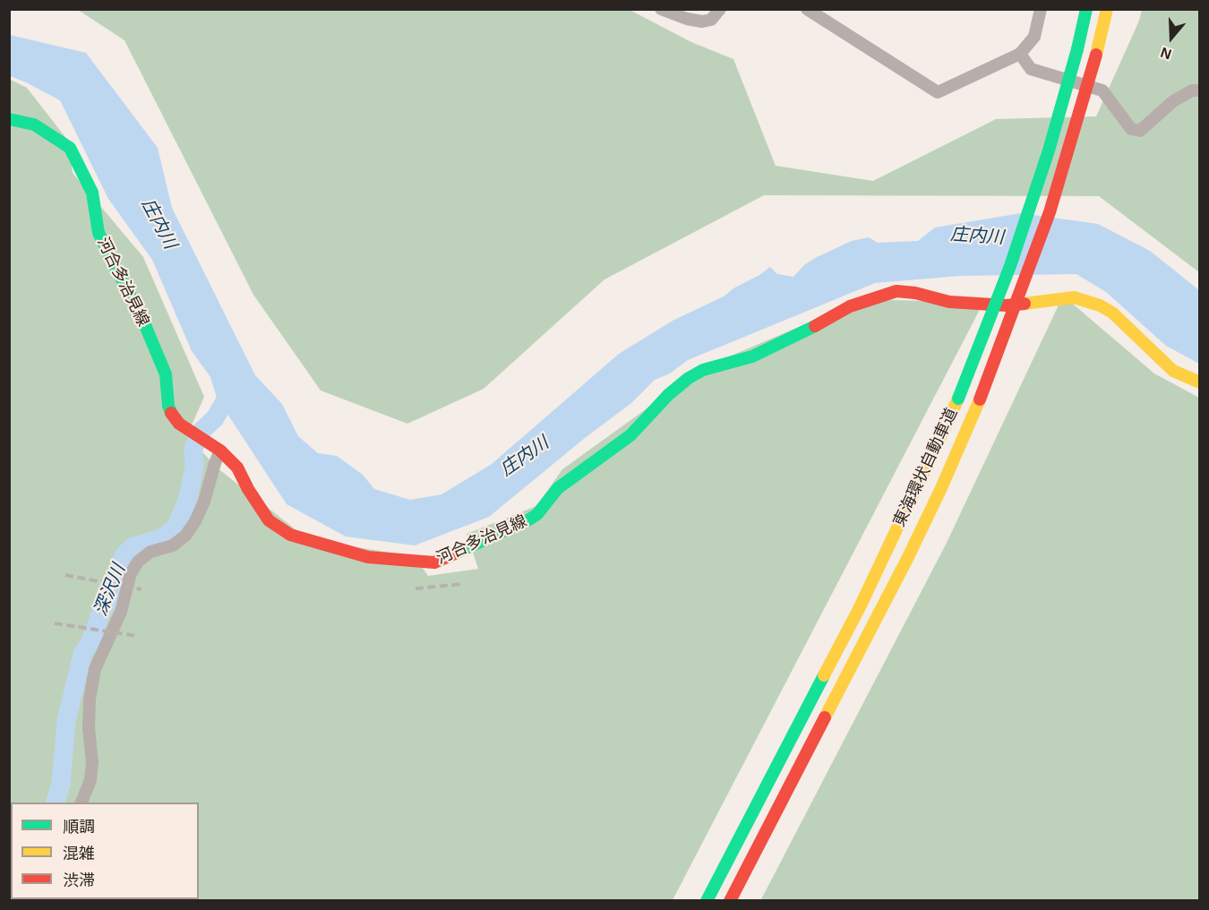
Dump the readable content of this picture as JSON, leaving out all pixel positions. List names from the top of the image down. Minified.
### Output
{"streets":{"main road":["河合多治見線","東海環状自動車道"]},"water":["庄内川","深沢川"],"legend":["順調","混雑","渋滞"],"north":"bottom"}
